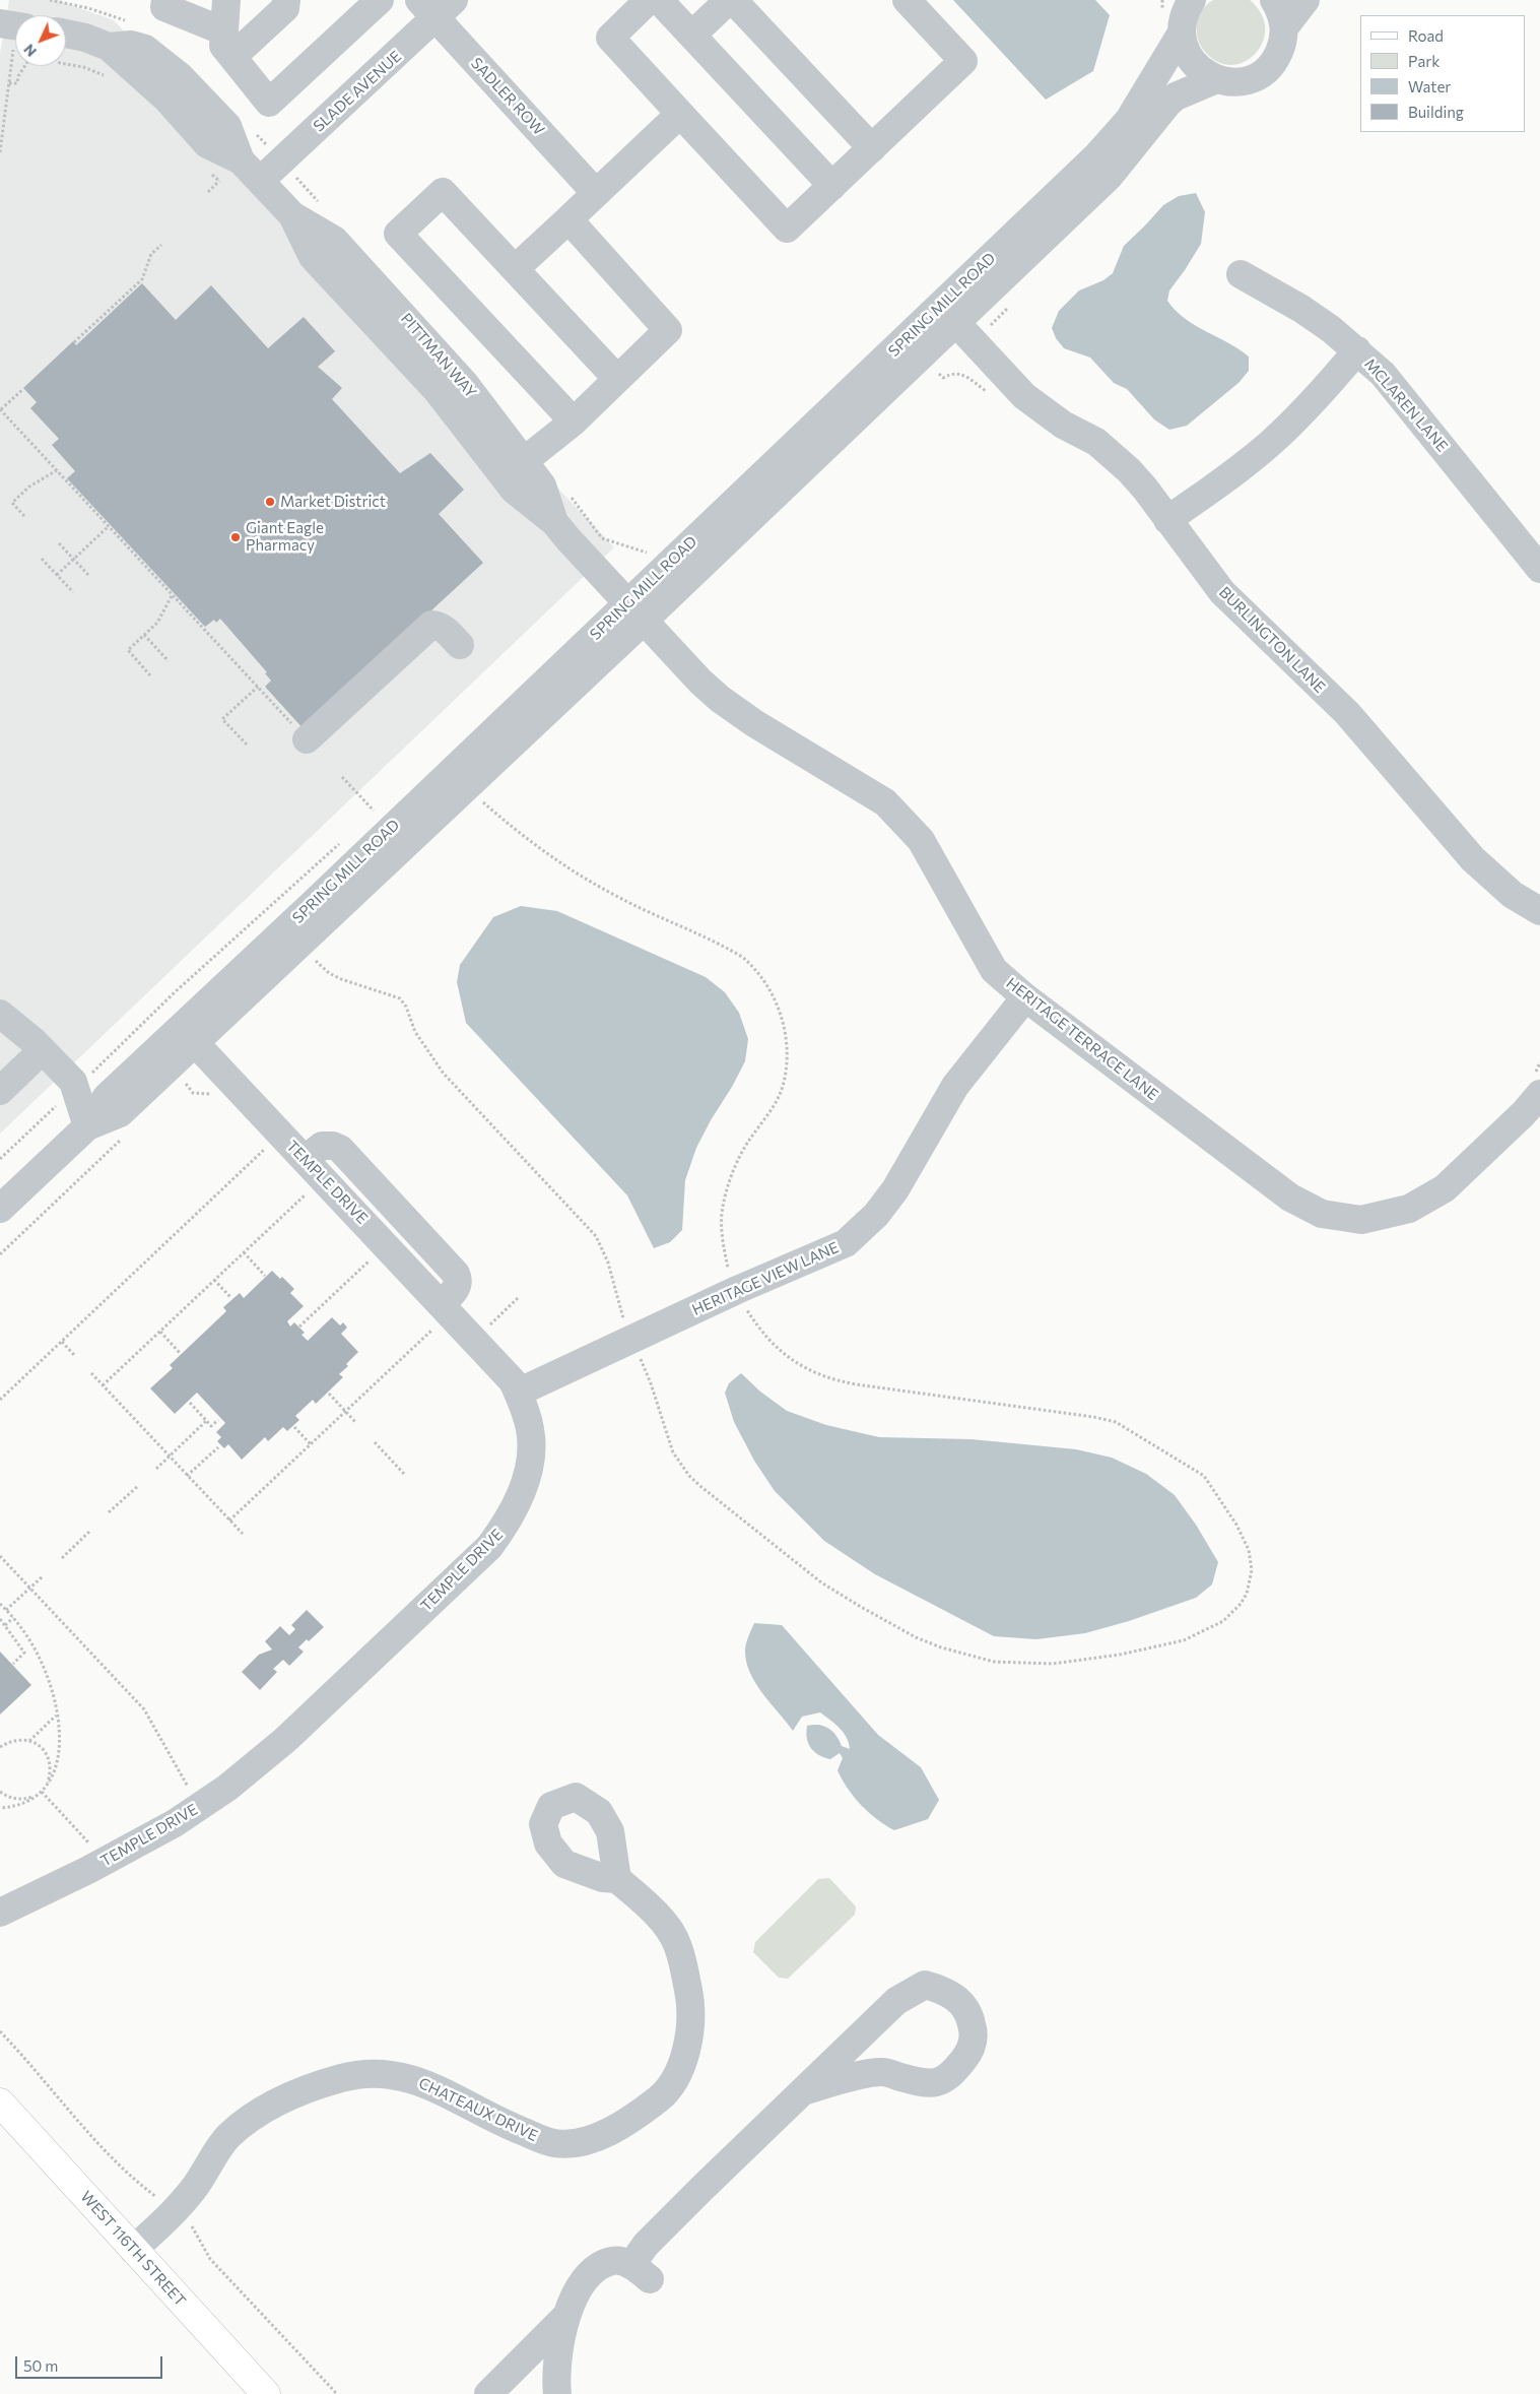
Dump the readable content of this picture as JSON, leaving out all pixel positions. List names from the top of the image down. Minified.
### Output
{"streets":{"main road":["WEST 116TH STREET"],"street":["SLADE AVENUE","SADLER ROW","SPRING MILL ROAD","PITTMAN WAY","MCLAREN LANE","BURLINGTON LANE","HERITAGE TERRACE LANE","TEMPLE DRIVE","HERITAGE VIEW LANE","CHATEAUX DRIVE"]},"crossings":[["SLADE AVENUE","SADLER ROW"],["SLADE AVENUE","PITTMAN WAY"],["SPRING MILL ROAD","PITTMAN WAY"],["SPRING MILL ROAD","BURLINGTON LANE"],["SPRING MILL ROAD","HERITAGE TERRACE LANE"],["SPRING MILL ROAD","TEMPLE DRIVE"],["PITTMAN WAY","HERITAGE TERRACE LANE"],["HERITAGE TERRACE LANE","HERITAGE VIEW LANE"],["TEMPLE DRIVE","HERITAGE VIEW LANE"],["CHATEAUX DRIVE","WEST 116TH STREET"]],"places":["Market District","Giant Eagle Pharmacy"],"legend":["Road","Park","Water","Building"],"scale_bar":"50 m","north":"bottom left"}
